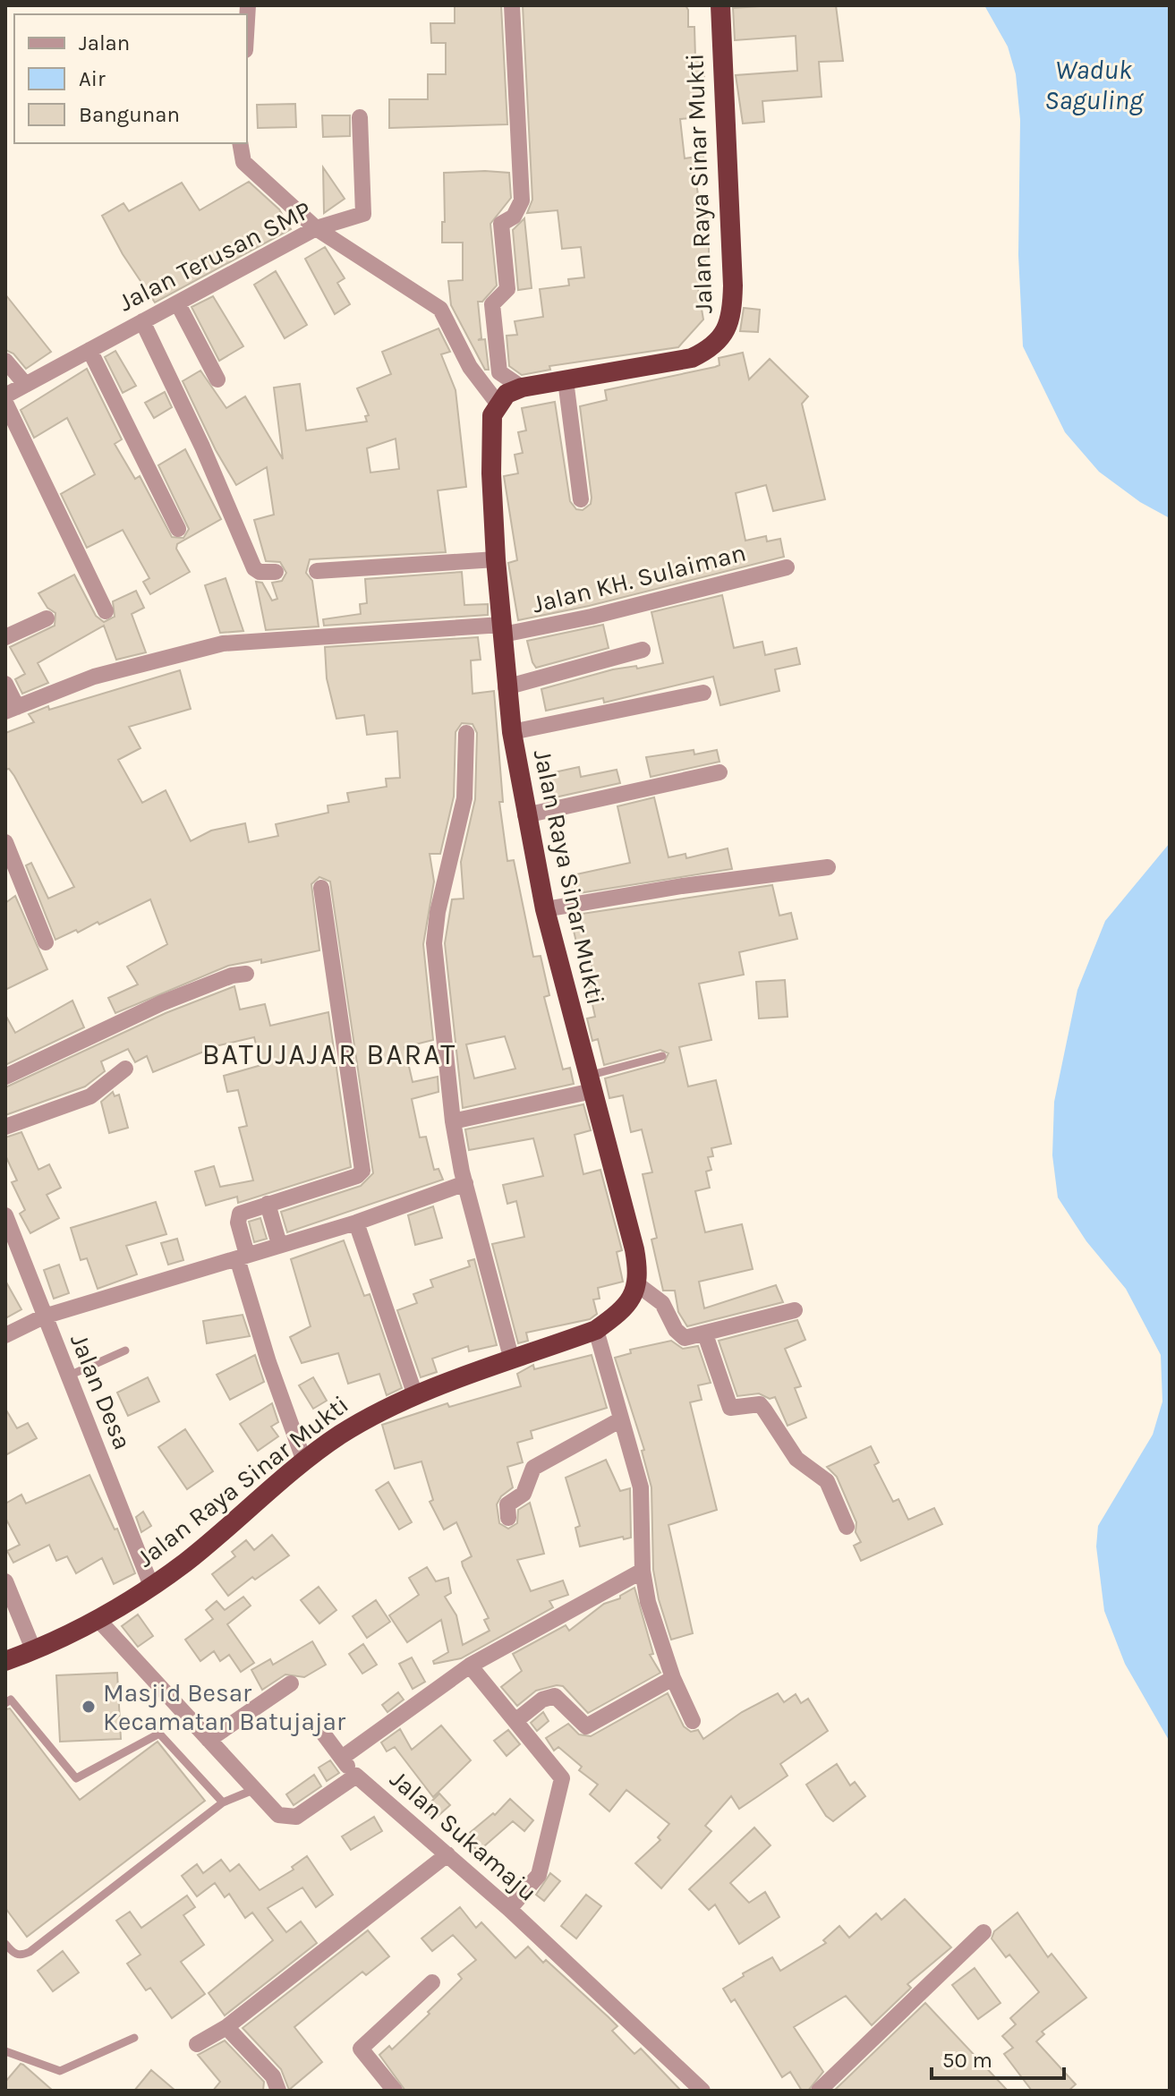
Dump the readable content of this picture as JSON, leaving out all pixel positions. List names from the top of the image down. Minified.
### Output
{"streets":{"highway":["Jalan Raya Sinar Mukti"],"street":["Jalan Terusan SMP","Jalan KH. Sulaiman","Jalan Desa","Jalan Sukamaju"]},"crossings":[["Jalan Raya Sinar Mukti","Jalan KH. Sulaiman"],["Jalan Raya Sinar Mukti","Jalan Desa"],["Jalan Raya Sinar Mukti","Jalan Sukamaju"]],"districts":["BATUJAJAR BARAT"],"water":["Waduk Saguling"],"places":["Masjid Besar Kecamatan Batujajar"],"legend":["Jalan","Air","Bangunan"],"scale_bar":"50 m"}
